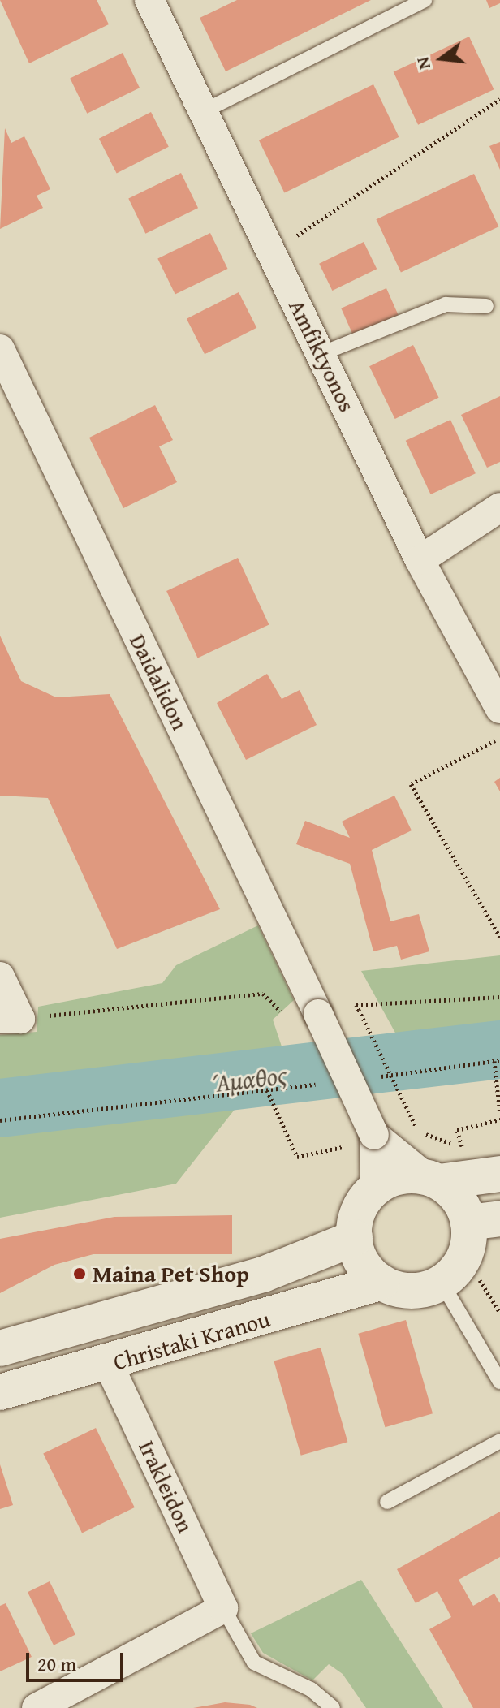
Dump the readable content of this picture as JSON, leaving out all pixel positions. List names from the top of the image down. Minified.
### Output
{"streets":{"main road":["Christaki Kranou"],"street":["Amfiktyonos","Daidalidon","Irakleidon"]},"crossings":[["Christaki Kranou","Irakleidon"]],"water":["Άμαθος"],"places":["Maina Pet Shop"],"scale_bar":"20 m","north":"left"}
